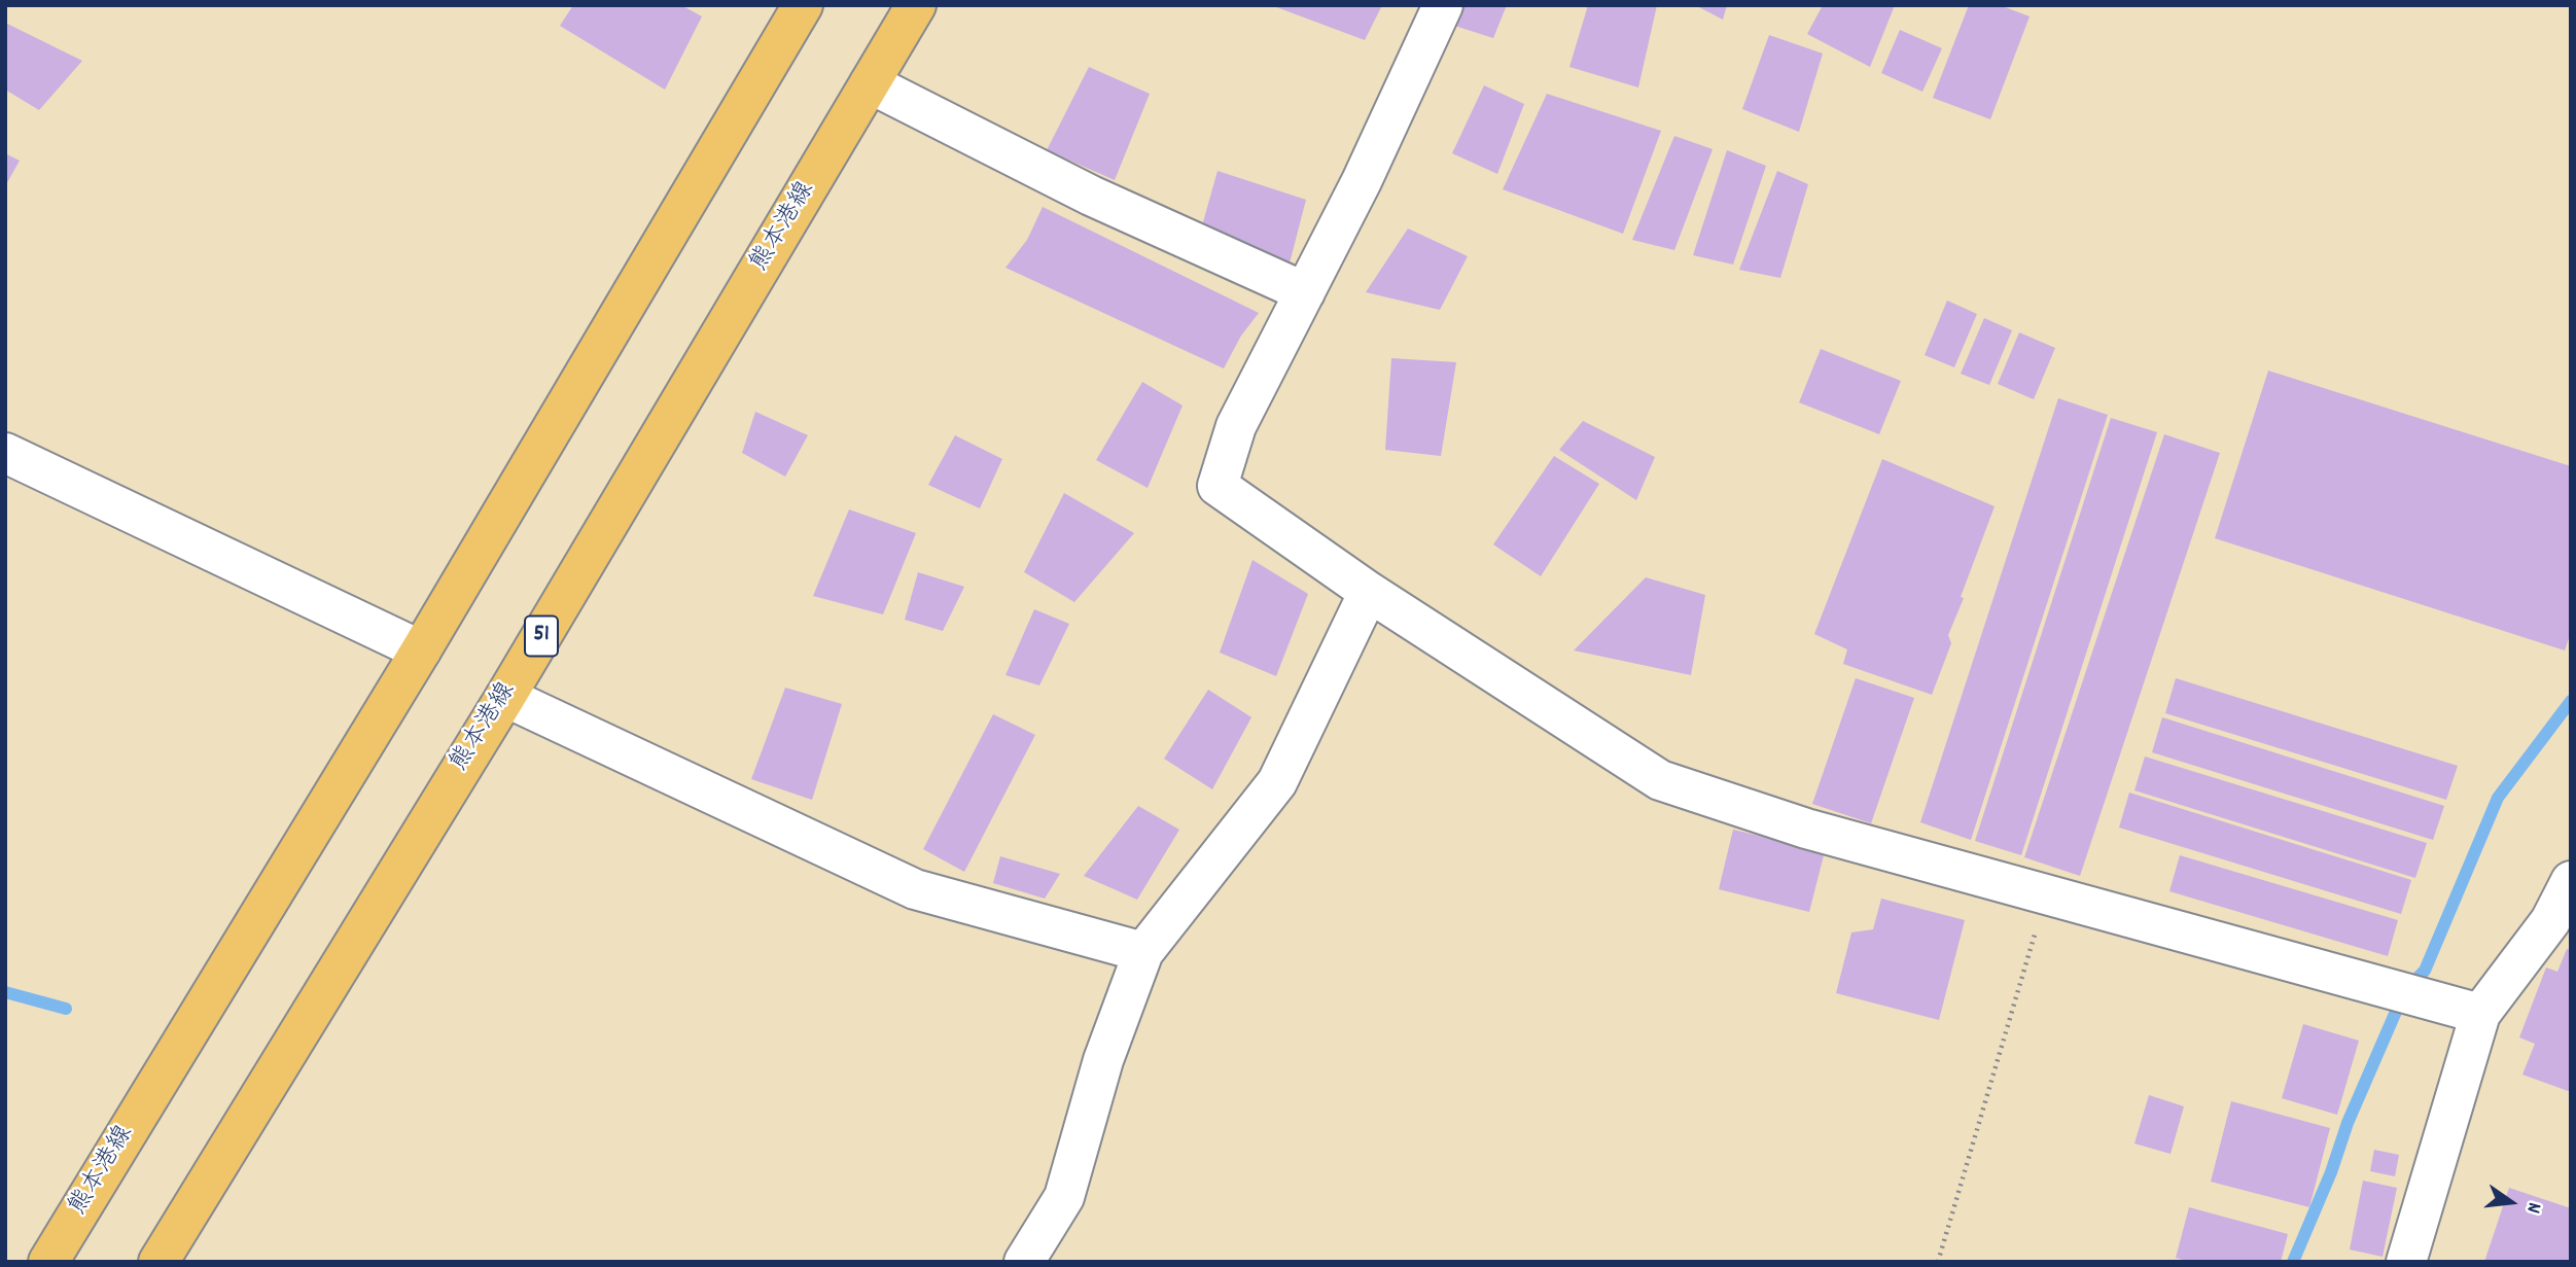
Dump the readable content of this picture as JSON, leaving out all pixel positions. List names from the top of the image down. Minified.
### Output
{"streets":{"main road":["熊本港線","51"]},"north":"right"}
